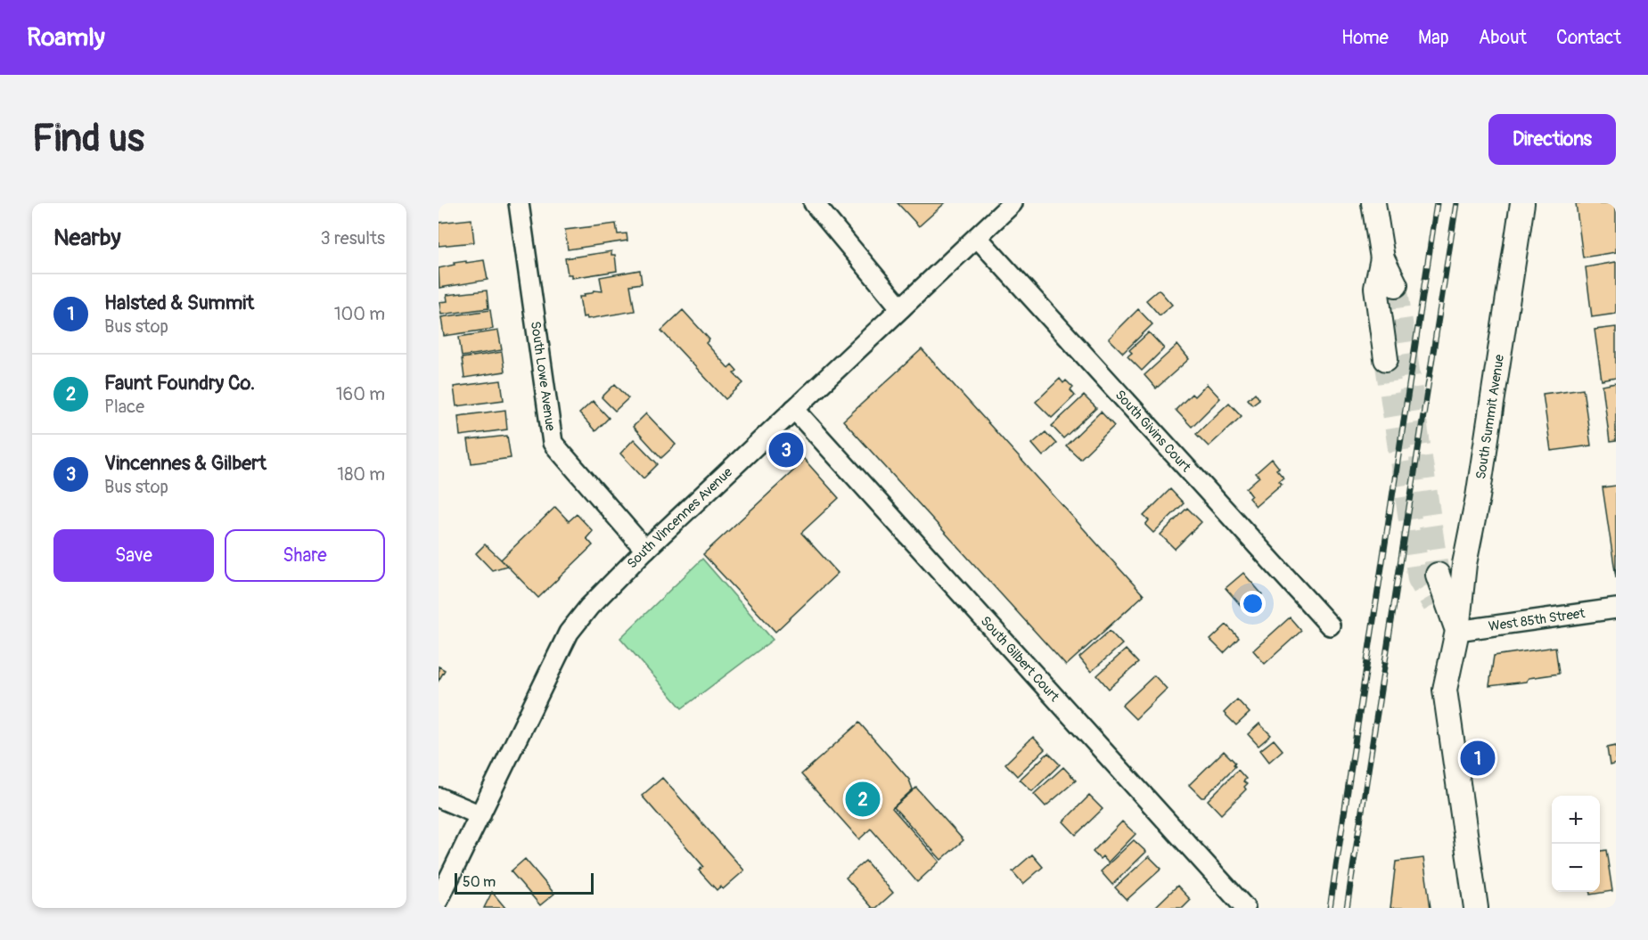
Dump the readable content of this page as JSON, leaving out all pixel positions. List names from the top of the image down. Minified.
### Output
{"streets":{"main road":["South Summit Avenue"],"street":["South Lowe Avenue","South Givins Court","South Vincennes Avenue","West 85th Street","South Gilbert Court"]},"crossings":[["South Lowe Avenue","South Vincennes Avenue"],["South Summit Avenue","West 85th Street"],["South Givins Court","South Vincennes Avenue"],["South Vincennes Avenue","South Gilbert Court"]],"scale_bar":"50 m","page":{"header":"Roamly","nav":["Home","Map","About","Contact"],"buttons":["Directions",["Save","Share"]],"title":"Find us","heading":["Nearby","3 results"],"list":[{"mark":"1","name":"Halsted & Summit","note":"Bus stop","value":"100 m"},{"mark":"2","name":"Faunt Foundry Co.","note":"Place","value":"160 m"},{"mark":"3","name":"Vincennes & Gilbert","note":"Bus stop","value":"180 m"}],"pins":["3","1","2"],"map_buttons":["+","−"],"scale":"50 m"}}
